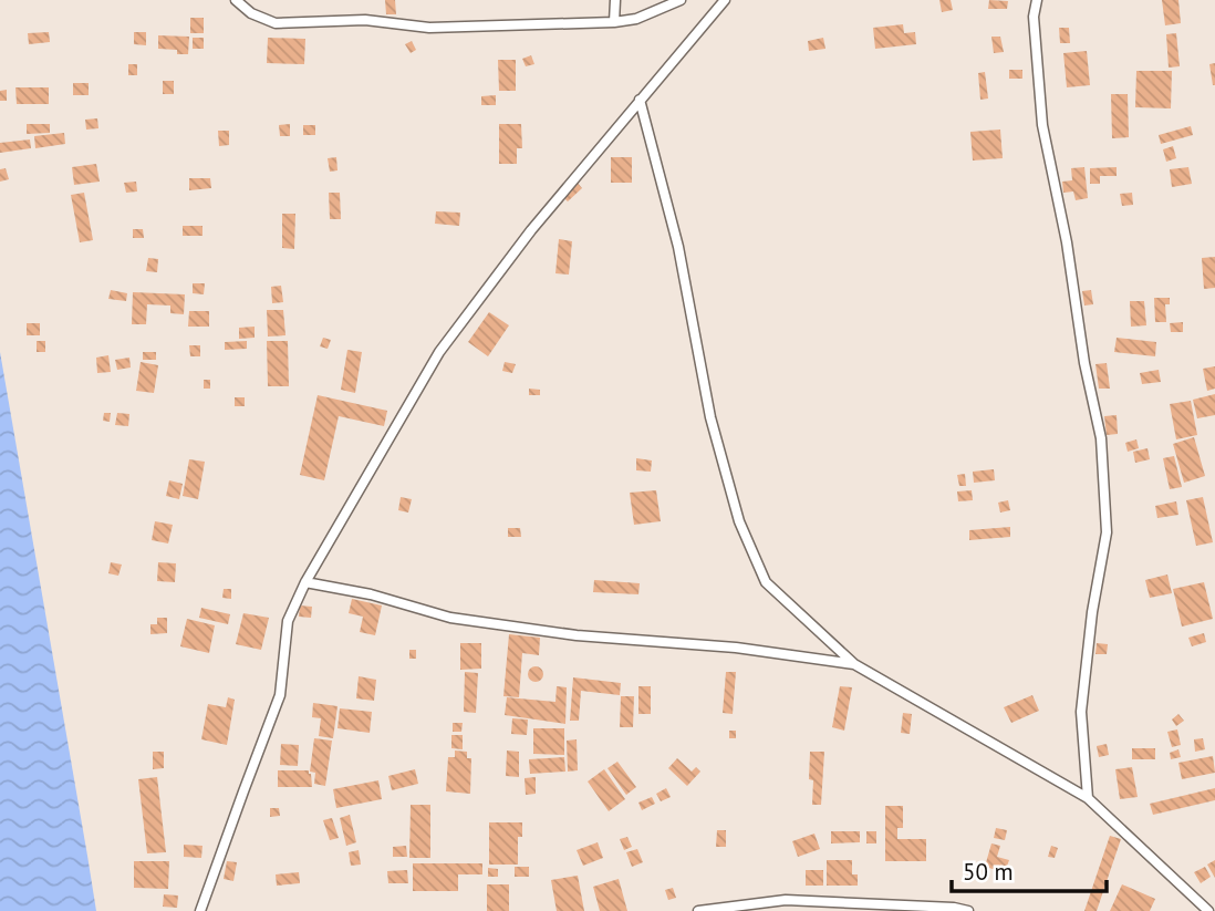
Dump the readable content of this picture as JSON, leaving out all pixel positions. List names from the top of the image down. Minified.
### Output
{"scale_bar":"50 m"}
